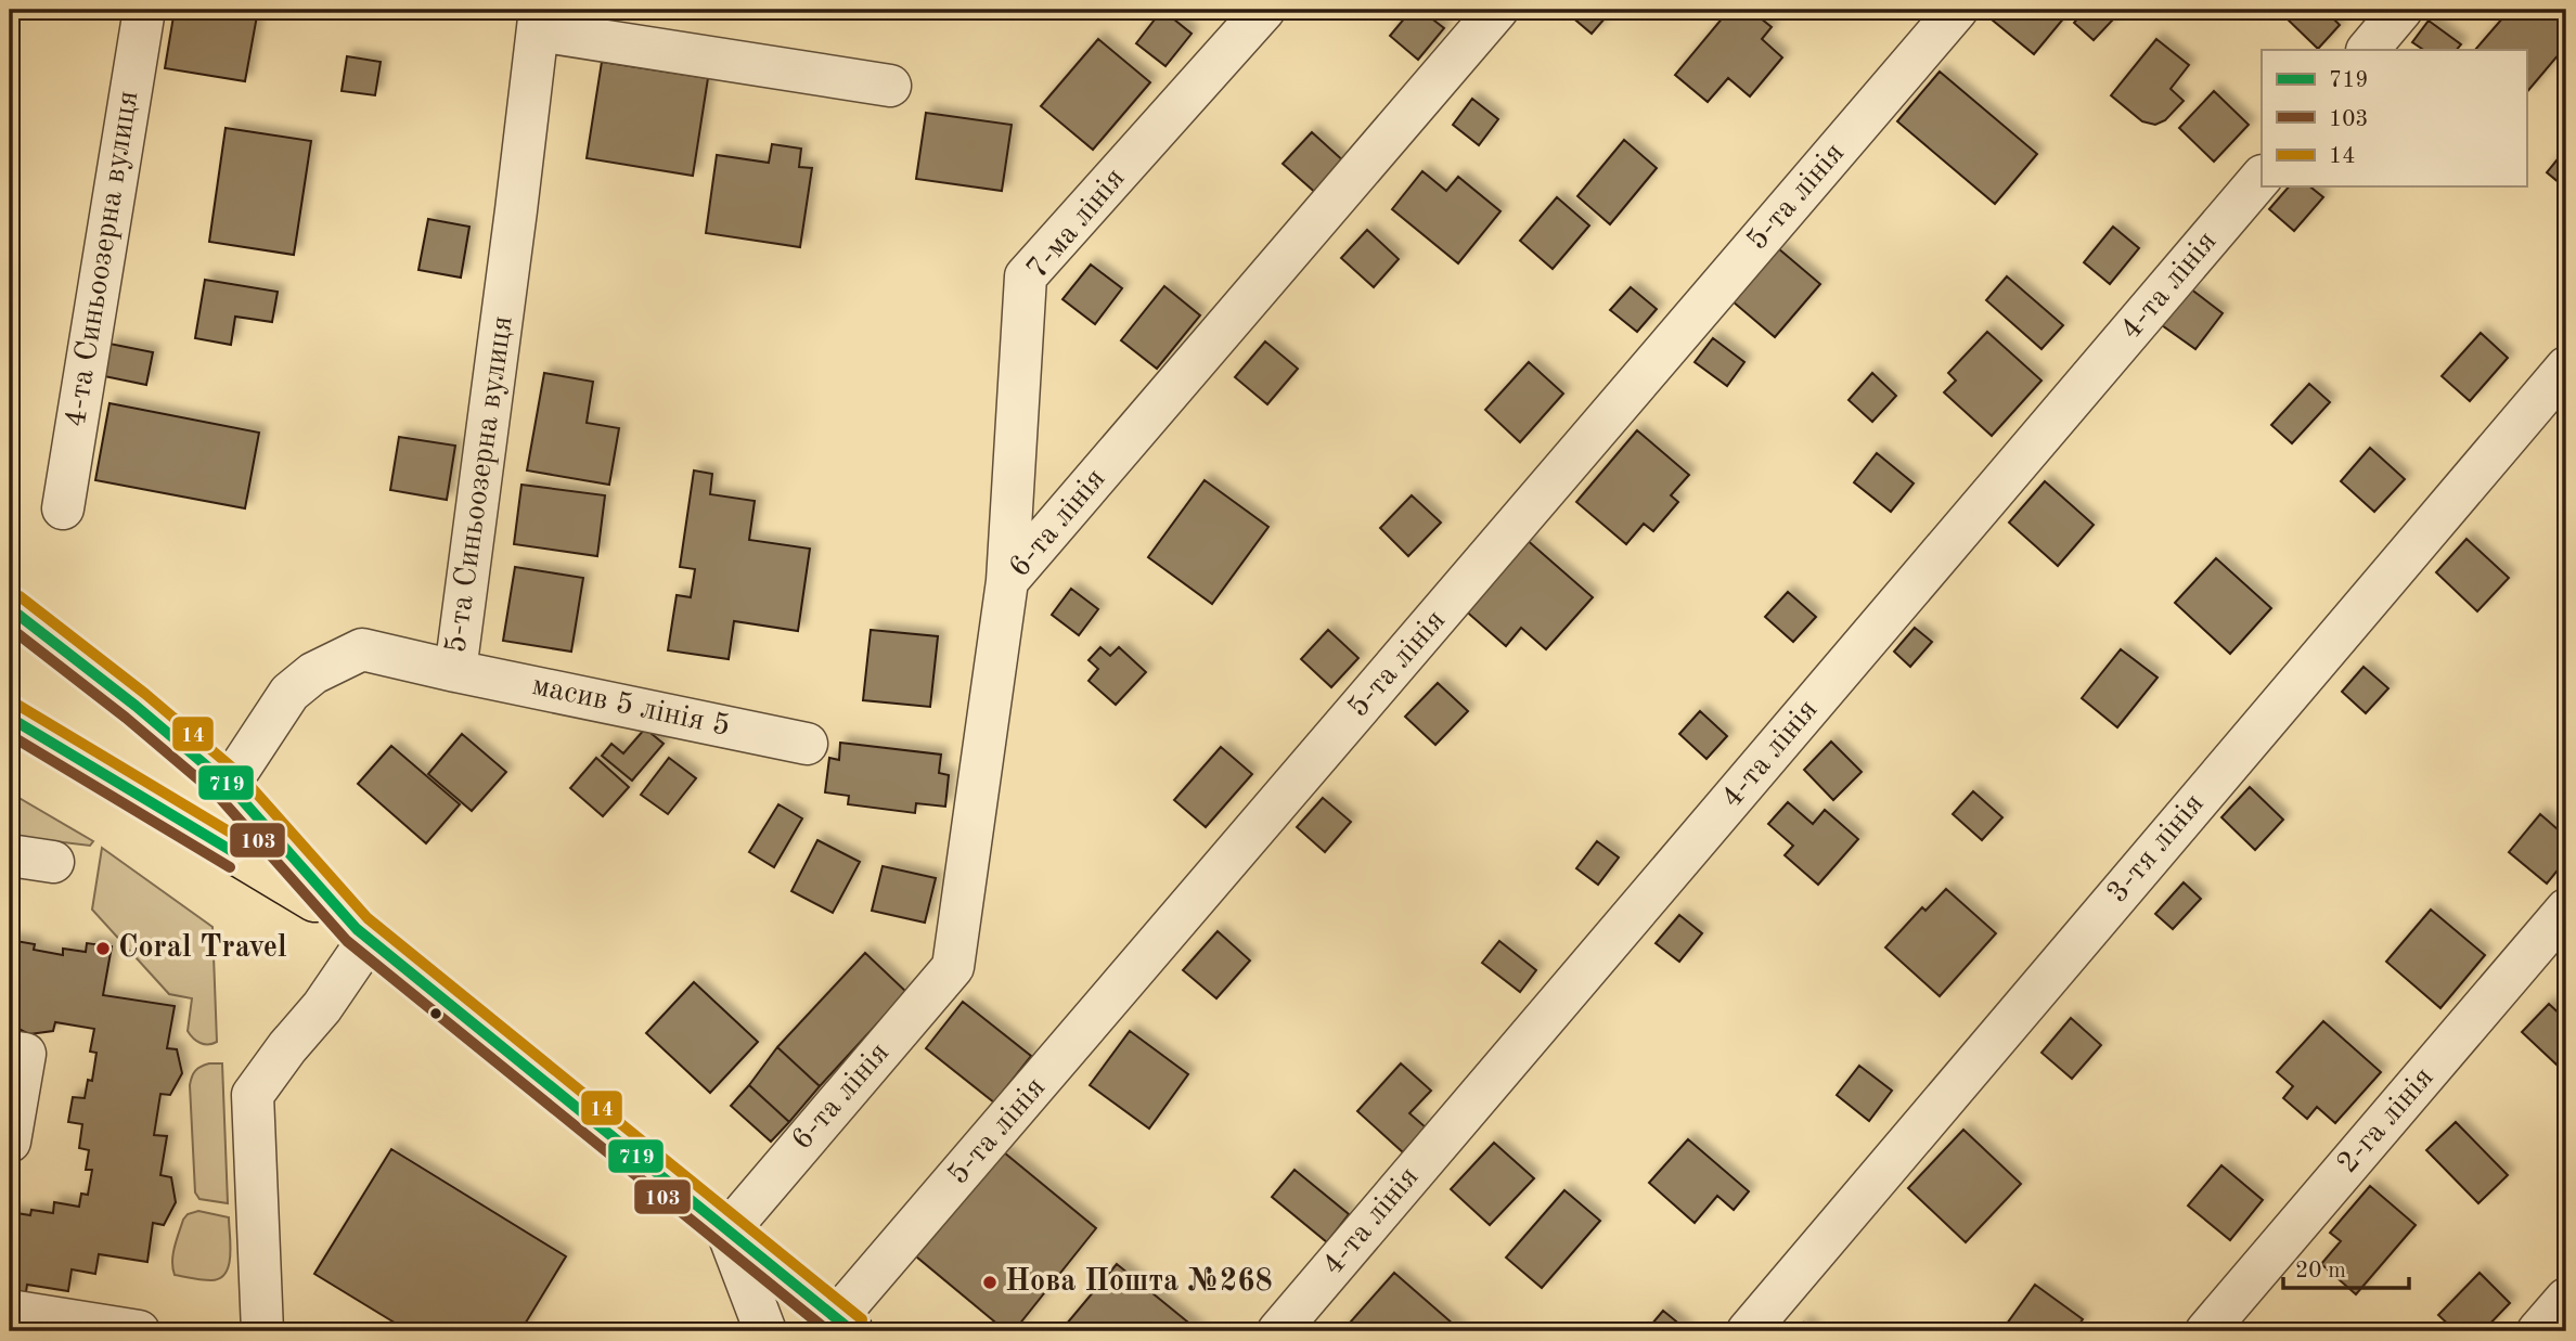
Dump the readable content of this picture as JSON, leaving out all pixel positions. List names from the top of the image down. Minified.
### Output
{"streets":{"street":["5-та лінія","7-ма лінія","4-та Синьоозерна вулиця","4-та лінія","5-та Синьоозерна вулиця","6-та лінія","масив 5 лінія 5","3-тя лінія","2-га лінія"]},"crossings":[["7-ма лінія","6-та лінія"],["5-та Синьоозерна вулиця","масив 5 лінія 5"]],"places":["Coral Travel","Нова Пошта №268"],"lines":["transit line 14","transit line 719","transit line 103"],"legend":["719","103","14"],"scale_bar":"20 m"}
